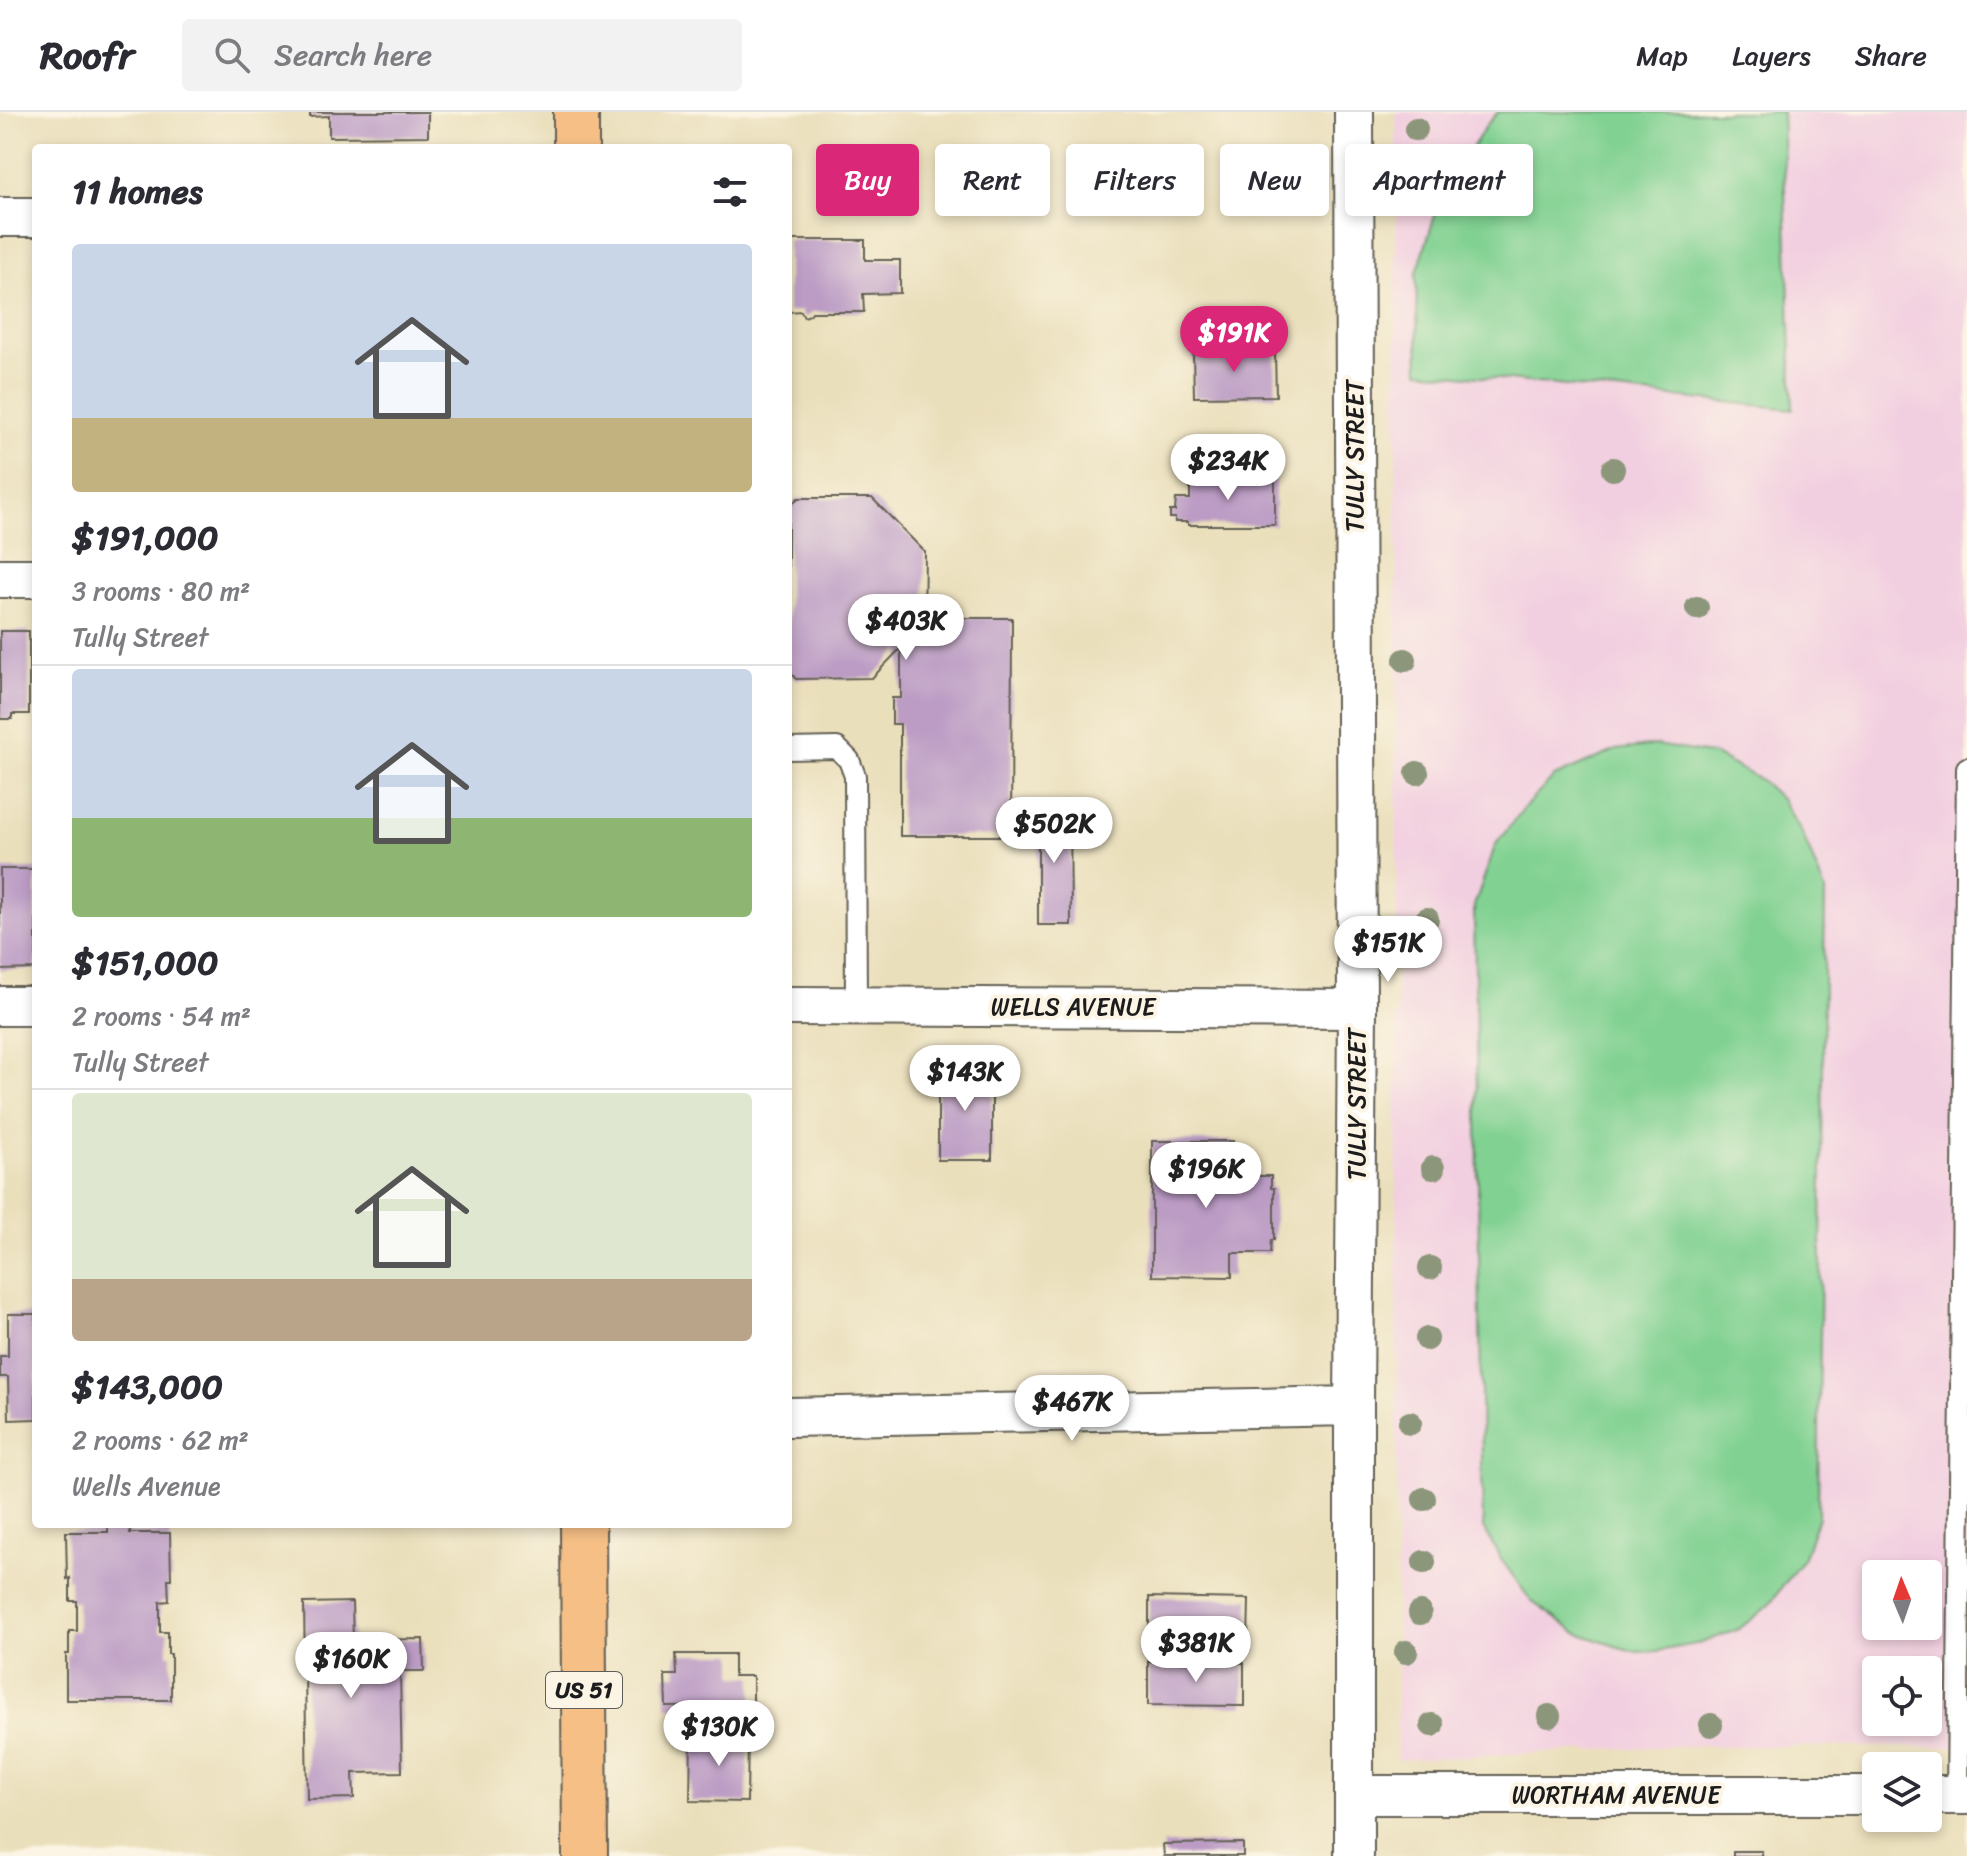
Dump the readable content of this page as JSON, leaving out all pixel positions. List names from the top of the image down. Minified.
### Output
{"streets":{"main road":["US 51"],"street":["TULLY STREET","WELLS AVENUE","WORTHAM AVENUE"]},"crossings":[["TULLY STREET","WELLS AVENUE"],["TULLY STREET","WORTHAM AVENUE"]],"north":"top","page":{"header":"Roofr","search":"Search here","nav":["Map","Layers","Share"],"chip":["Buy","Rent","Filters","New","Apartment"],"heading":"11 homes","list":[{"name":"$191,000","note":"3 rooms · 80 m² · Tully Street"},{"name":"$151,000","note":"2 rooms · 54 m² · Tully Street"},{"name":"$143,000","note":"2 rooms · 62 m² · Wells Avenue"}],"price":["$191K","$234K","$403K","$502K","$151K","$143K","$196K","$467K","$381K","$160K","$130K"]}}
